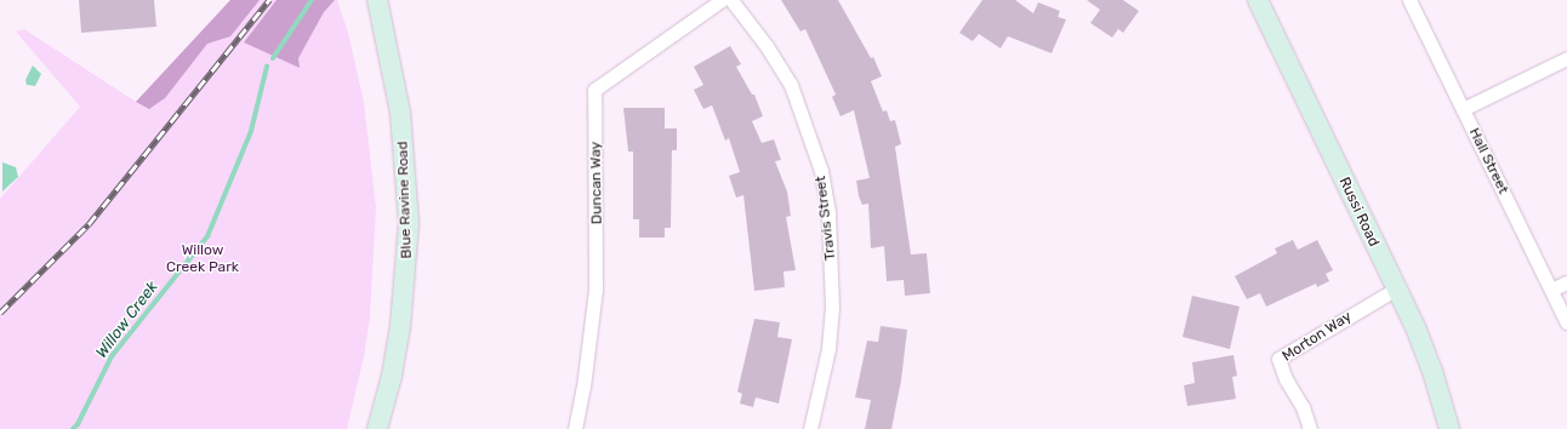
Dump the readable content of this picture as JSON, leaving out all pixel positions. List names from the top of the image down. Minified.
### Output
{"streets":{"street":["Hall Street","Duncan Way","Blue Ravine Road","Russi Road","Travis Street","Morton Way"]},"crossings":[["Russi Road","Morton Way"]],"water":["Willow Creek"],"parks":["Willow Creek Park"]}
